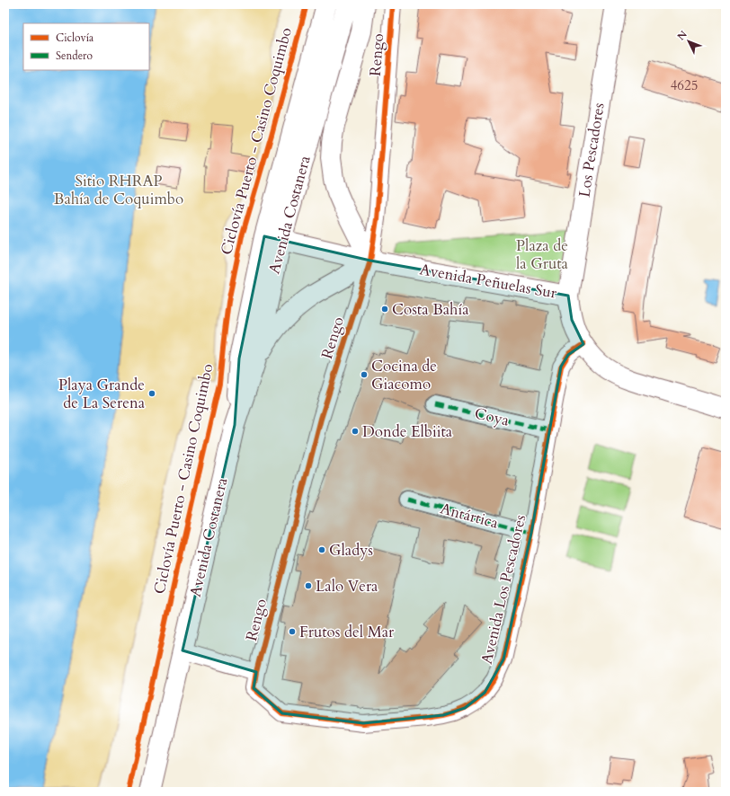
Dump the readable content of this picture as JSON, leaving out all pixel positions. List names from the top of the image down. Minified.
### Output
{"streets":{"main road":["Los Pescadores","Avenida Costanera","Avenida Peñuelas Sur"],"street":["Rengo","Coya","Antártica","Avenida Los Pescadores"],"cycle path":["Ciclovía Puerto - Casino Coquimbo"]},"crossings":[["Rengo","Avenida Peñuelas Sur"],["Rengo","Avenida Los Pescadores"],["Los Pescadores","Avenida Peñuelas Sur"],["Avenida Costanera","Avenida Peñuelas Sur"],["Avenida Peñuelas Sur","Avenida Los Pescadores"],["Coya","Avenida Los Pescadores"],["Antártica","Avenida Los Pescadores"]],"parks":["Sitio RHRAP Bahía de Coquimbo","Plaza de la Gruta"],"places":["Costa Bahía","Cocina de Giacomo","Playa Grande de La Serena","Donde Elbiita","Gladys","Lalo Vera","Frutos del Mar"],"house_numbers":["4625"],"legend":["Ciclovía","Sendero"],"north":"top left"}
